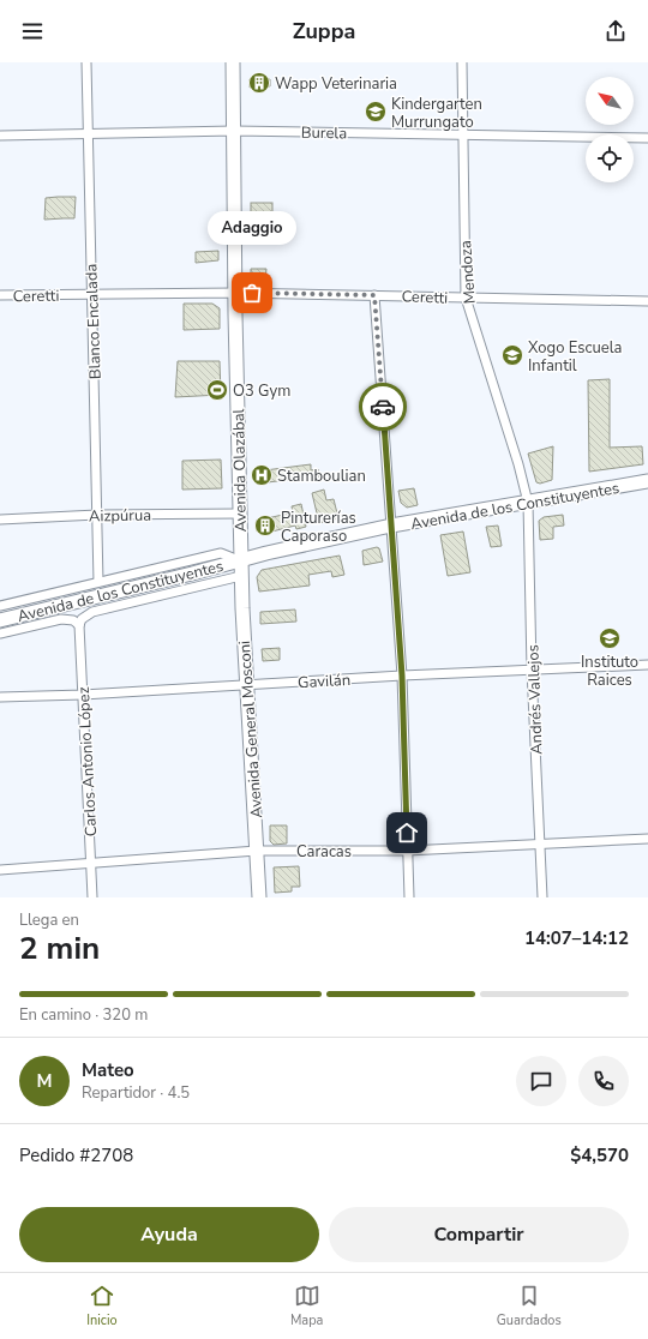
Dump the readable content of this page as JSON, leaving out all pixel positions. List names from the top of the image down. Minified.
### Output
{"streets":{"main road":["Avenida Olazábal","Avenida de los Constituyentes","Avenida General Mosconi"],"street":["Burela","Mendoza","Ceretti","Blanco Encalada","Aizpúrua","Gavilán","Andrés Vallejos","Carlos Antonio López","Caracas"]},"crossings":[["Burela","Mendoza"],["Burela","Blanco Encalada"],["Burela","Avenida Olazábal"],["Mendoza","Ceretti"],["Mendoza","Avenida de los Constituyentes"],["Mendoza","Andrés Vallejos"],["Ceretti","Blanco Encalada"],["Ceretti","Avenida Olazábal"],["Blanco Encalada","Avenida de los Constituyentes"],["Blanco Encalada","Aizpúrua"],["Avenida Olazábal","Avenida de los Constituyentes"],["Avenida Olazábal","Aizpúrua"],["Avenida Olazábal","Avenida General Mosconi"],["Avenida de los Constituyentes","Andrés Vallejos"],["Avenida de los Constituyentes","Avenida General Mosconi"],["Avenida de los Constituyentes","Carlos Antonio López"],["Gavilán","Andrés Vallejos"],["Gavilán","Avenida General Mosconi"],["Gavilán","Carlos Antonio López"],["Andrés Vallejos","Caracas"],["Avenida General Mosconi","Caracas"],["Carlos Antonio López","Caracas"]],"places":{"building":["Wapp Veterinaria","Pinturerías Caporaso"],"school or university":["Kindergarten Murrungato","Xogo Escuela Infantil","Instituto Raices"],"other":["Adaggio"],"sports":["O3 Gym"],"hospital":["Stamboulian"]},"north":"top left","page":{"header":"Zuppa","bubble":"Adaggio","heading":["2 min","Llega en","14:07–14:12"],"panel":["Mateo","Repartidor · 4.5","Pedido #2708","$4,570"],"bar":"En camino · 320 m","round":"M","buttons":["Ayuda","Compartir"],"tabs":["Inicio","Mapa","Guardados"]}}
